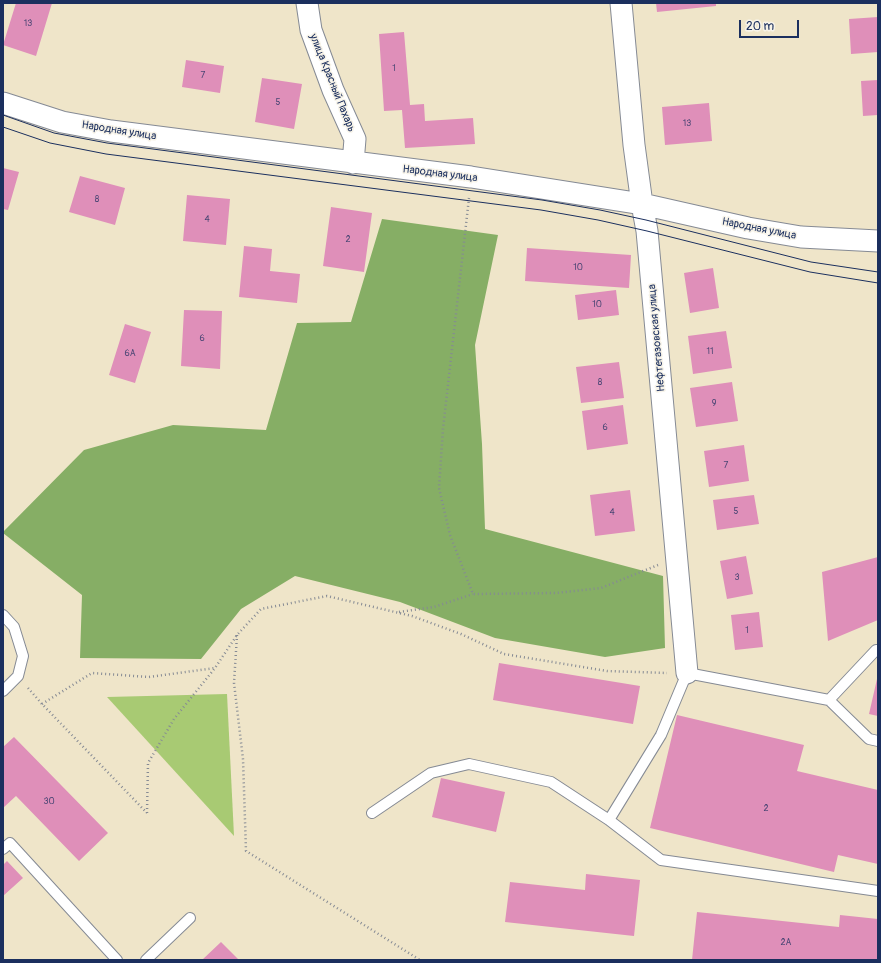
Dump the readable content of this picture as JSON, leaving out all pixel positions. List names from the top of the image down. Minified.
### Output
{"streets":{"street":["улица Красный Пахарь","Народная улица","Нефтегазовская улица"]},"crossings":[["улица Красный Пахарь","Народная улица"],["Народная улица","Нефтегазовская улица"]],"house_numbers":["13","1","7","5","13","8","4","2","10","10","6","11","6А","8","9","6","7","5","4","3","1","30","2","2А"],"scale_bar":"20 m"}
